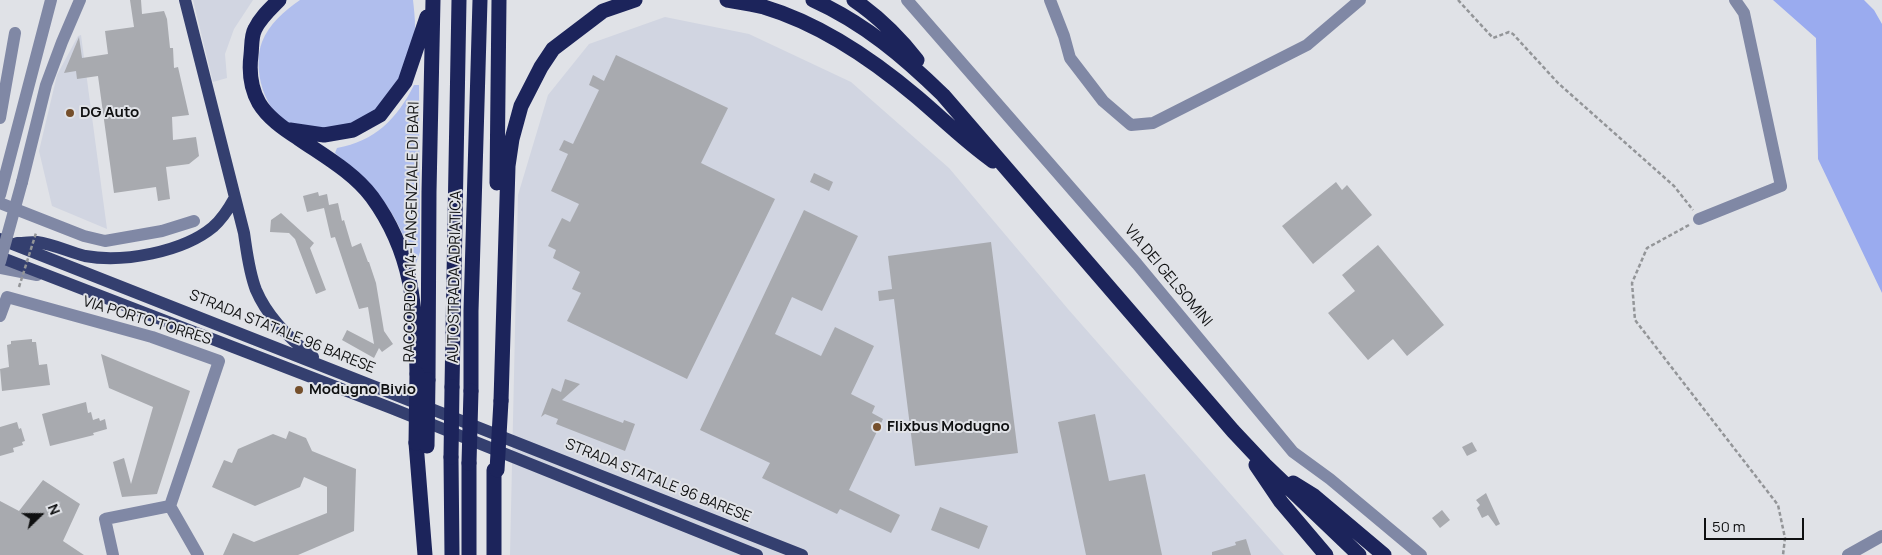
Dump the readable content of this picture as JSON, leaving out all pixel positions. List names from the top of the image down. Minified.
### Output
{"streets":{"highway":["RACCORDO A14-TANGENZIALE DI BARI","AUTOSTRADA ADRIATICA"],"main road":["STRADA STATALE 96 BARESE"],"street":["VIA DEI GELSOMINI","VIA PORTO TORRES"]},"places":["DG Auto","Modugno Bivio","Flixbus Modugno"],"scale_bar":"50 m","north":"right"}
